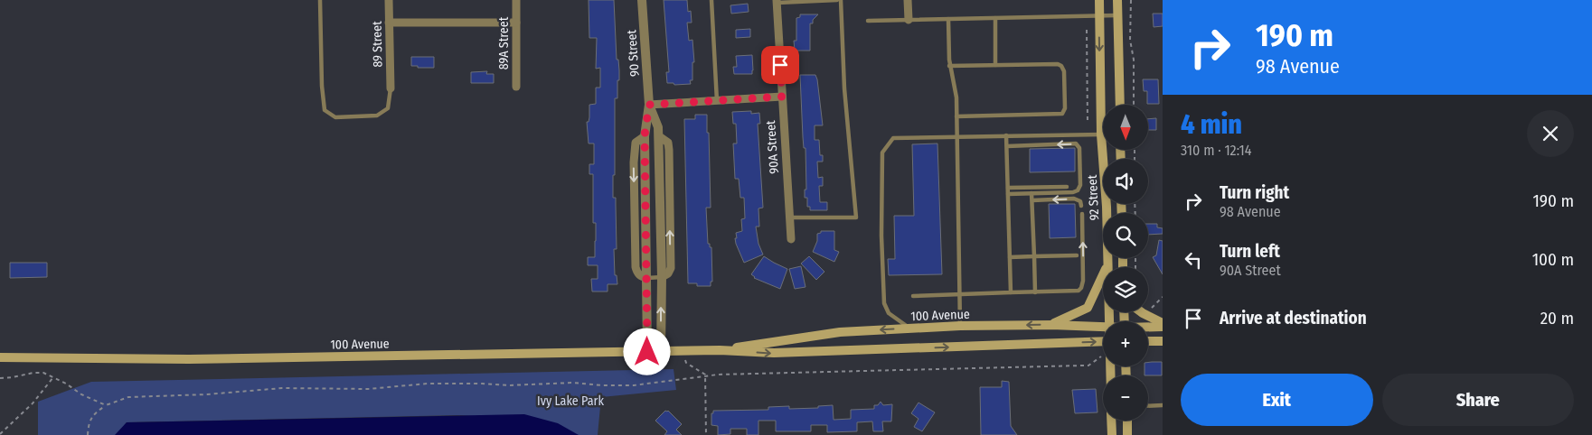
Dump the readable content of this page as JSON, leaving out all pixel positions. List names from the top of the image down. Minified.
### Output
{"streets":{"main road":["92 Street","100 Avenue"],"street":["89A Street","89 Street","90 Street","90A Street"]},"crossings":[["90 Street","100 Avenue"]],"parks":["Ivy Lake Park"],"north":"bottom","page":{"turn":["190 m","98 Avenue"],"heading":["4 min","310 m · 12:14"],"map_buttons":["+","−"],"list":[{"name":"Turn right","note":"98 Avenue","value":"190 m"},{"name":"Turn left","note":"90A Street","value":"100 m"},{"name":"Arrive at destination","value":"20 m"}],"buttons":["Exit","Share"]}}
